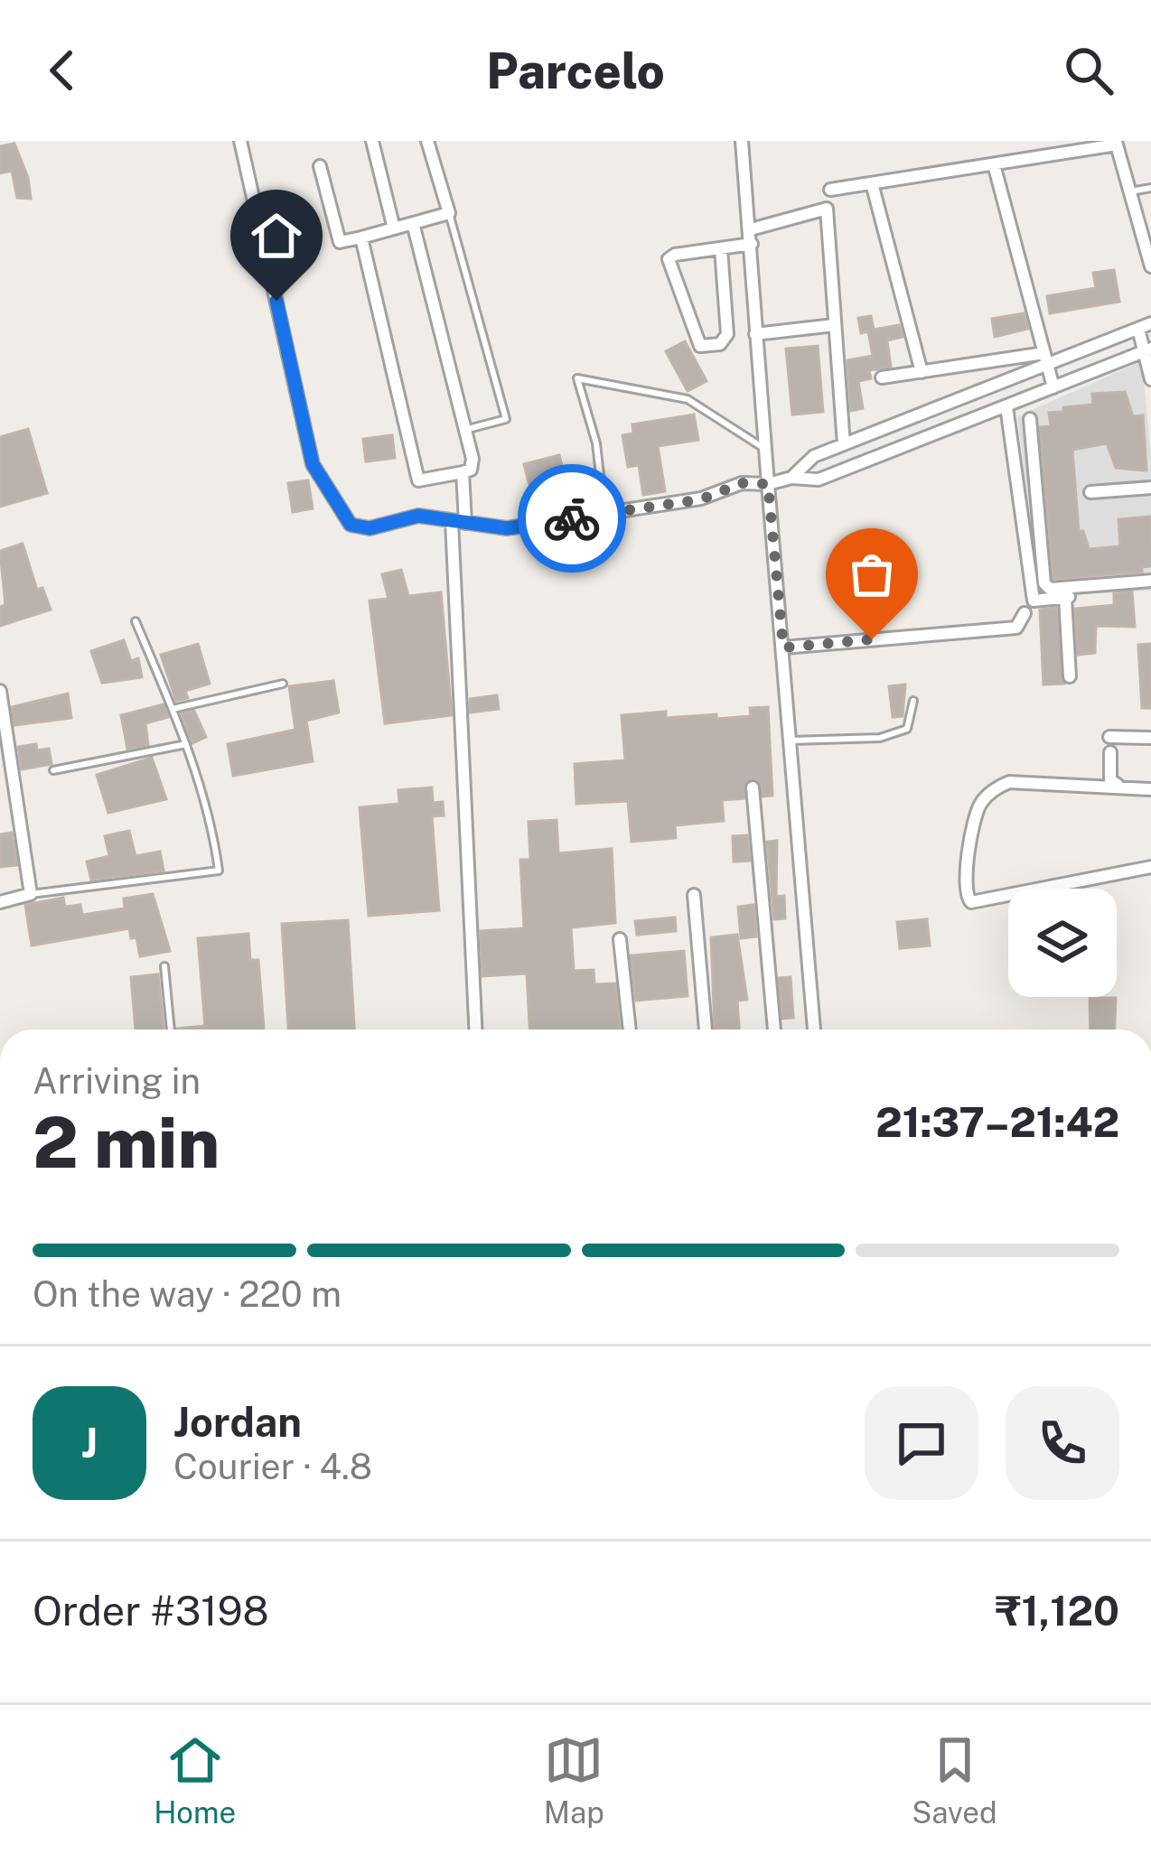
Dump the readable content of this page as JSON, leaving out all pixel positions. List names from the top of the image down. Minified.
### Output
{"page":{"header":"Parcelo","heading":["2 min","Arriving in","21:37–21:42"],"panel":["Jordan","Courier · 4.8","Order #3198","₹1,120"],"bar":"On the way · 220 m","round":"J","tabs":["Home","Map","Saved"]}}
